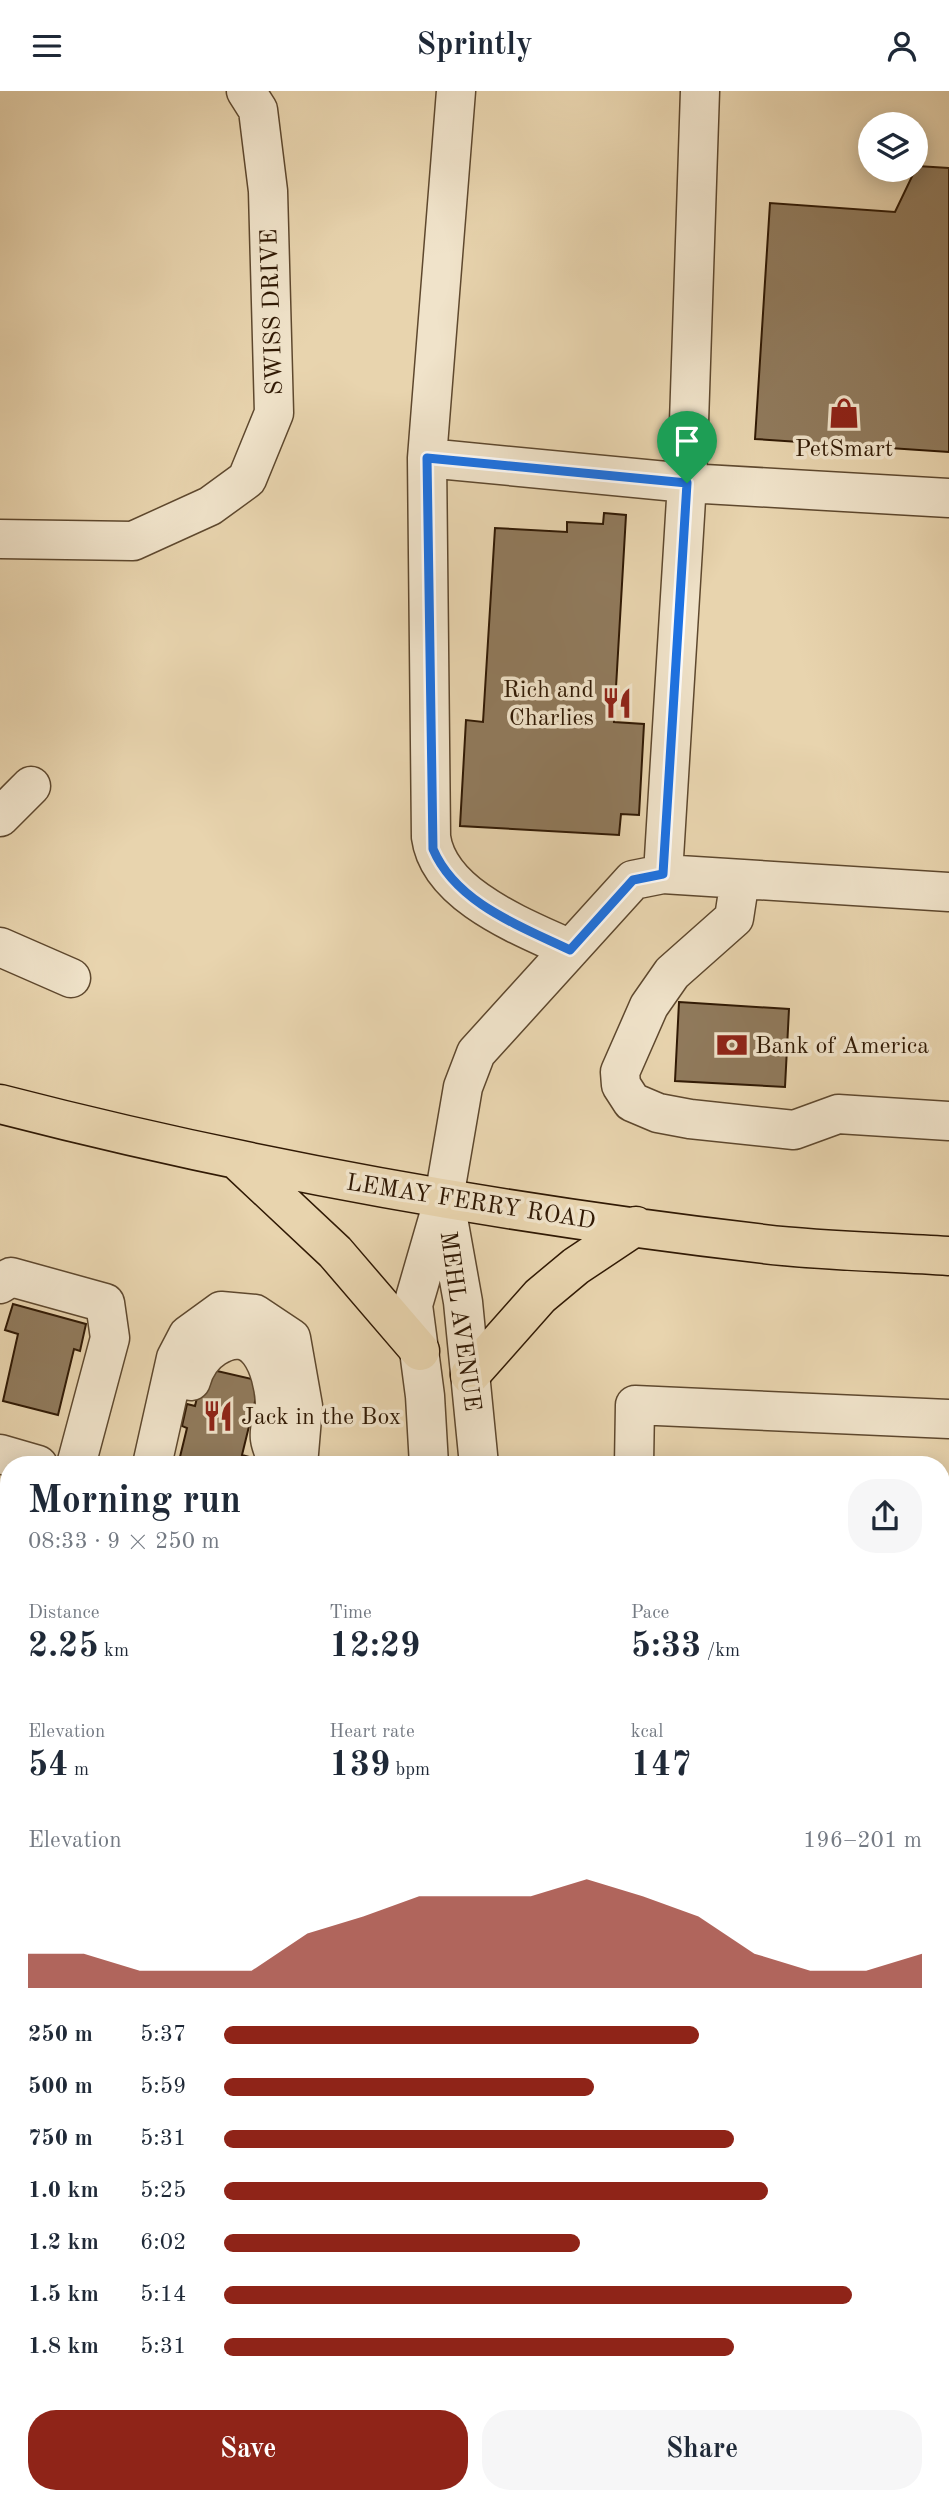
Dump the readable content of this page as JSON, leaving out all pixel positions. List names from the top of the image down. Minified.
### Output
{"streets":{"main road":["LEMAY FERRY ROAD"],"street":["SWISS DRIVE","MEHL AVENUE"]},"crossings":[["LEMAY FERRY ROAD","MEHL AVENUE"]],"places":{"shop":["PetSmart"],"restaurant":["Rich and Charlies","Jack in the Box"],"bank":["Bank of America"]},"page":{"header":"Sprintly","heading":["Morning run","08:33 · 9 × 250 m"],"stats":[["Distance","2.25 km"],["Time","12:29"],["Pace","5:33 /km"],["Elevation","54 m"],["Heart rate","139 bpm"],["kcal","147"]],"chart":["Elevation","196–201 m"],"list":[{"name":"250 m","note":"5:37"},{"name":"500 m","note":"5:59"},{"name":"750 m","note":"5:31"},{"name":"1.0 km","note":"5:25"},{"name":"1.2 km","note":"6:02"},{"name":"1.5 km","note":"5:14"},{"name":"1.8 km","note":"5:31"}],"buttons":["Save","Share"]}}
